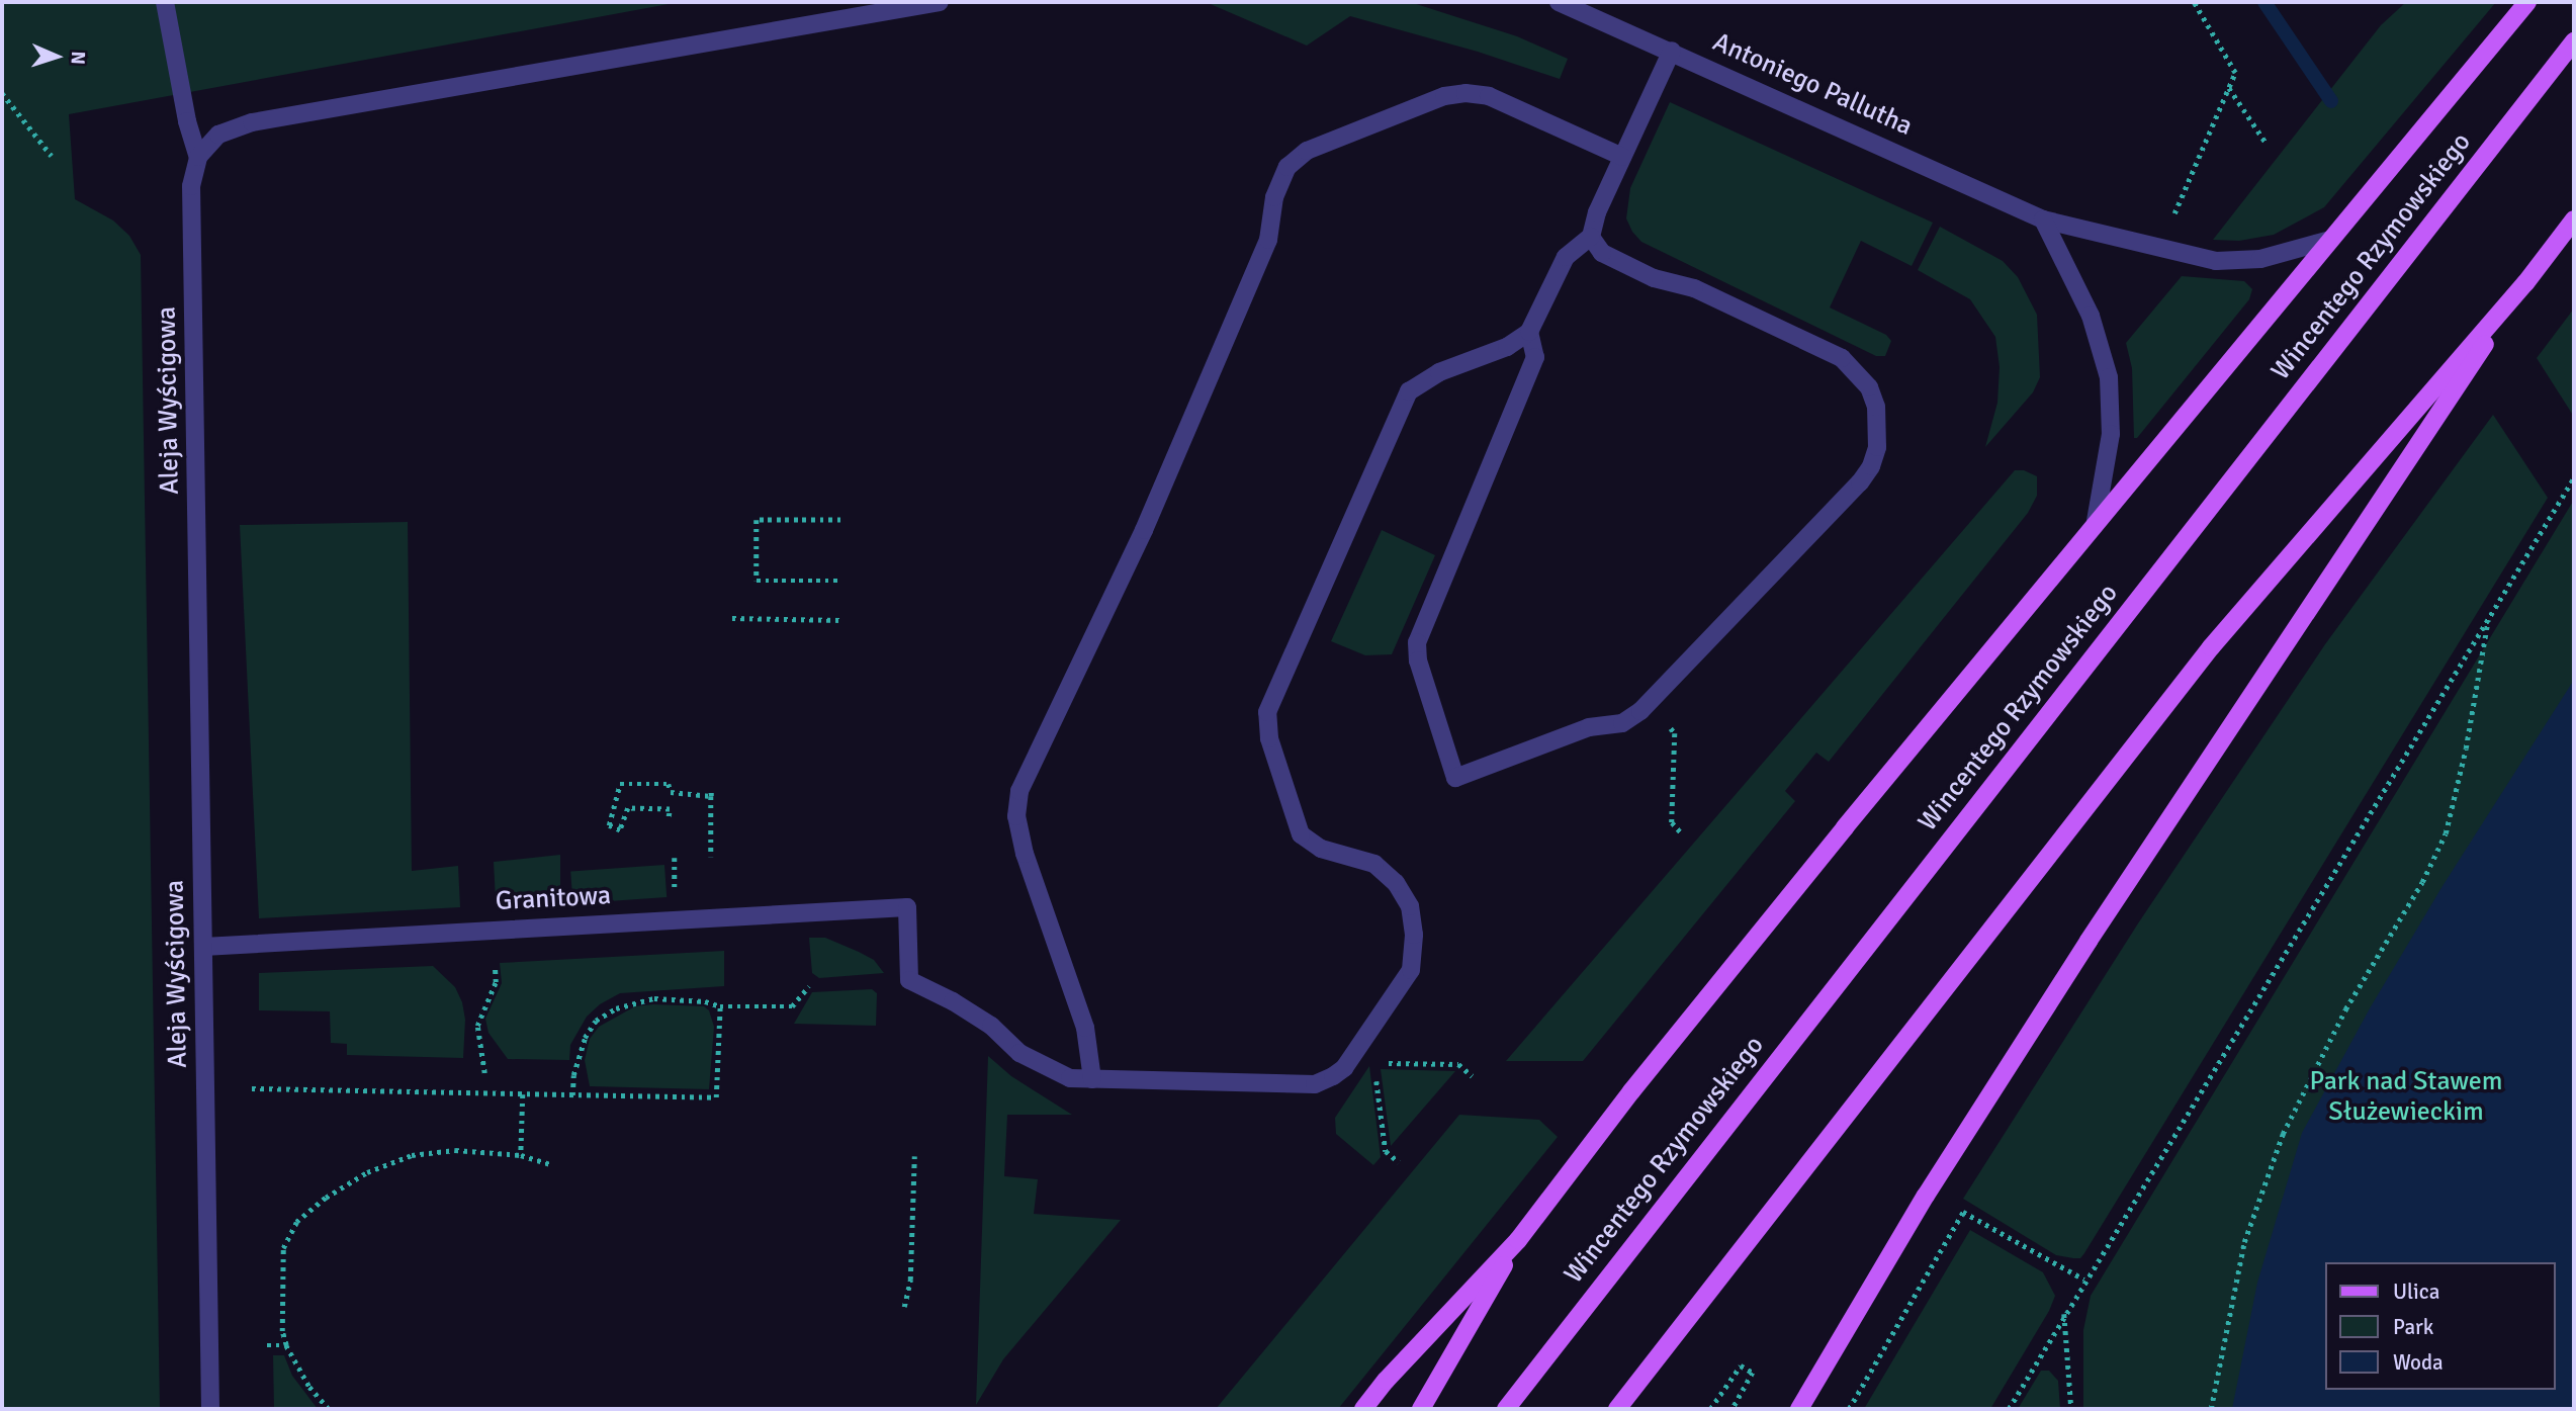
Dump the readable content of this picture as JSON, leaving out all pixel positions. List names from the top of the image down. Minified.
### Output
{"streets":{"main road":["Wincentego Rzymowskiego"],"street":["Antoniego Pallutha","Aleja Wyścigowa","Granitowa"]},"crossings":[["Antoniego Pallutha","Wincentego Rzymowskiego"],["Aleja Wyścigowa","Granitowa"]],"parks":["Park nad Stawem Służewieckim"],"legend":["Ulica","Park","Woda"],"north":"right"}
